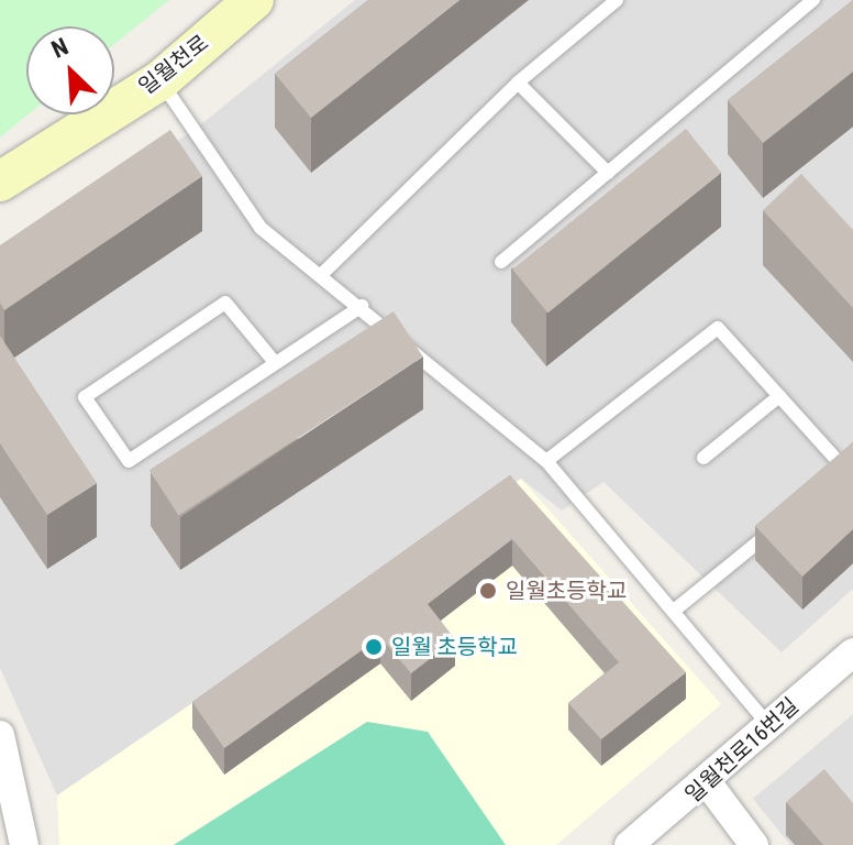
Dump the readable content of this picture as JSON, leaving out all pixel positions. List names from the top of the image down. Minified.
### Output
{"streets":{"street":["일월천로","일월천로16번길"]},"places":["일월초등학교","일월 초등학교"],"north":"top left"}
